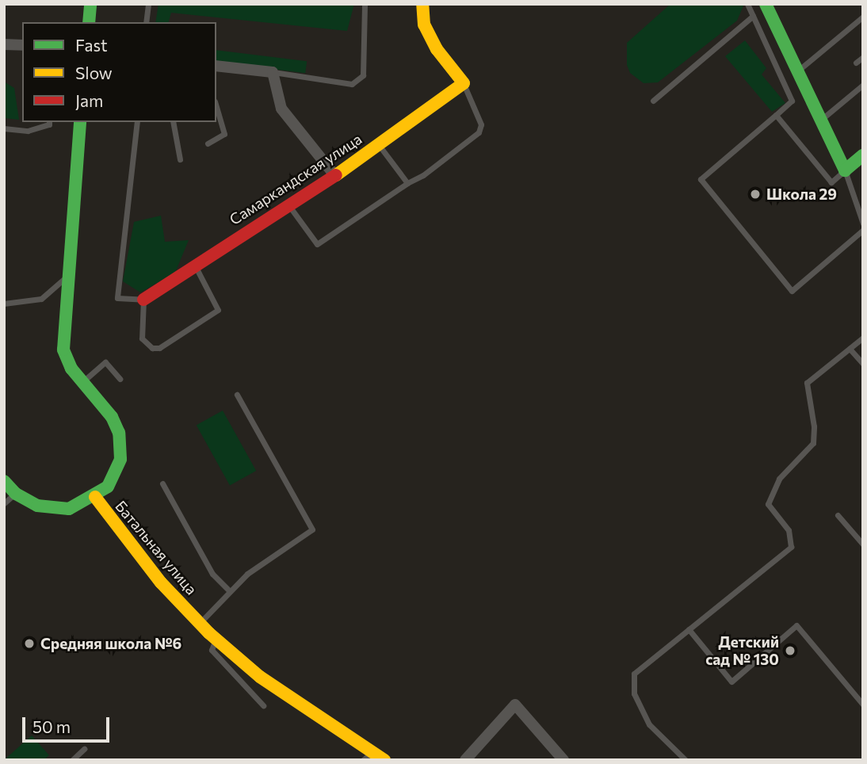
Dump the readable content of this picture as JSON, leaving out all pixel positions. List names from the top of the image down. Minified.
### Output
{"streets":{"street":["Самаркандская улица","Батальная улица"]},"places":["Школа 29","Средняя школа №6","Детский сад № 130"],"legend":["Fast","Slow","Jam"],"scale_bar":"50 m"}
